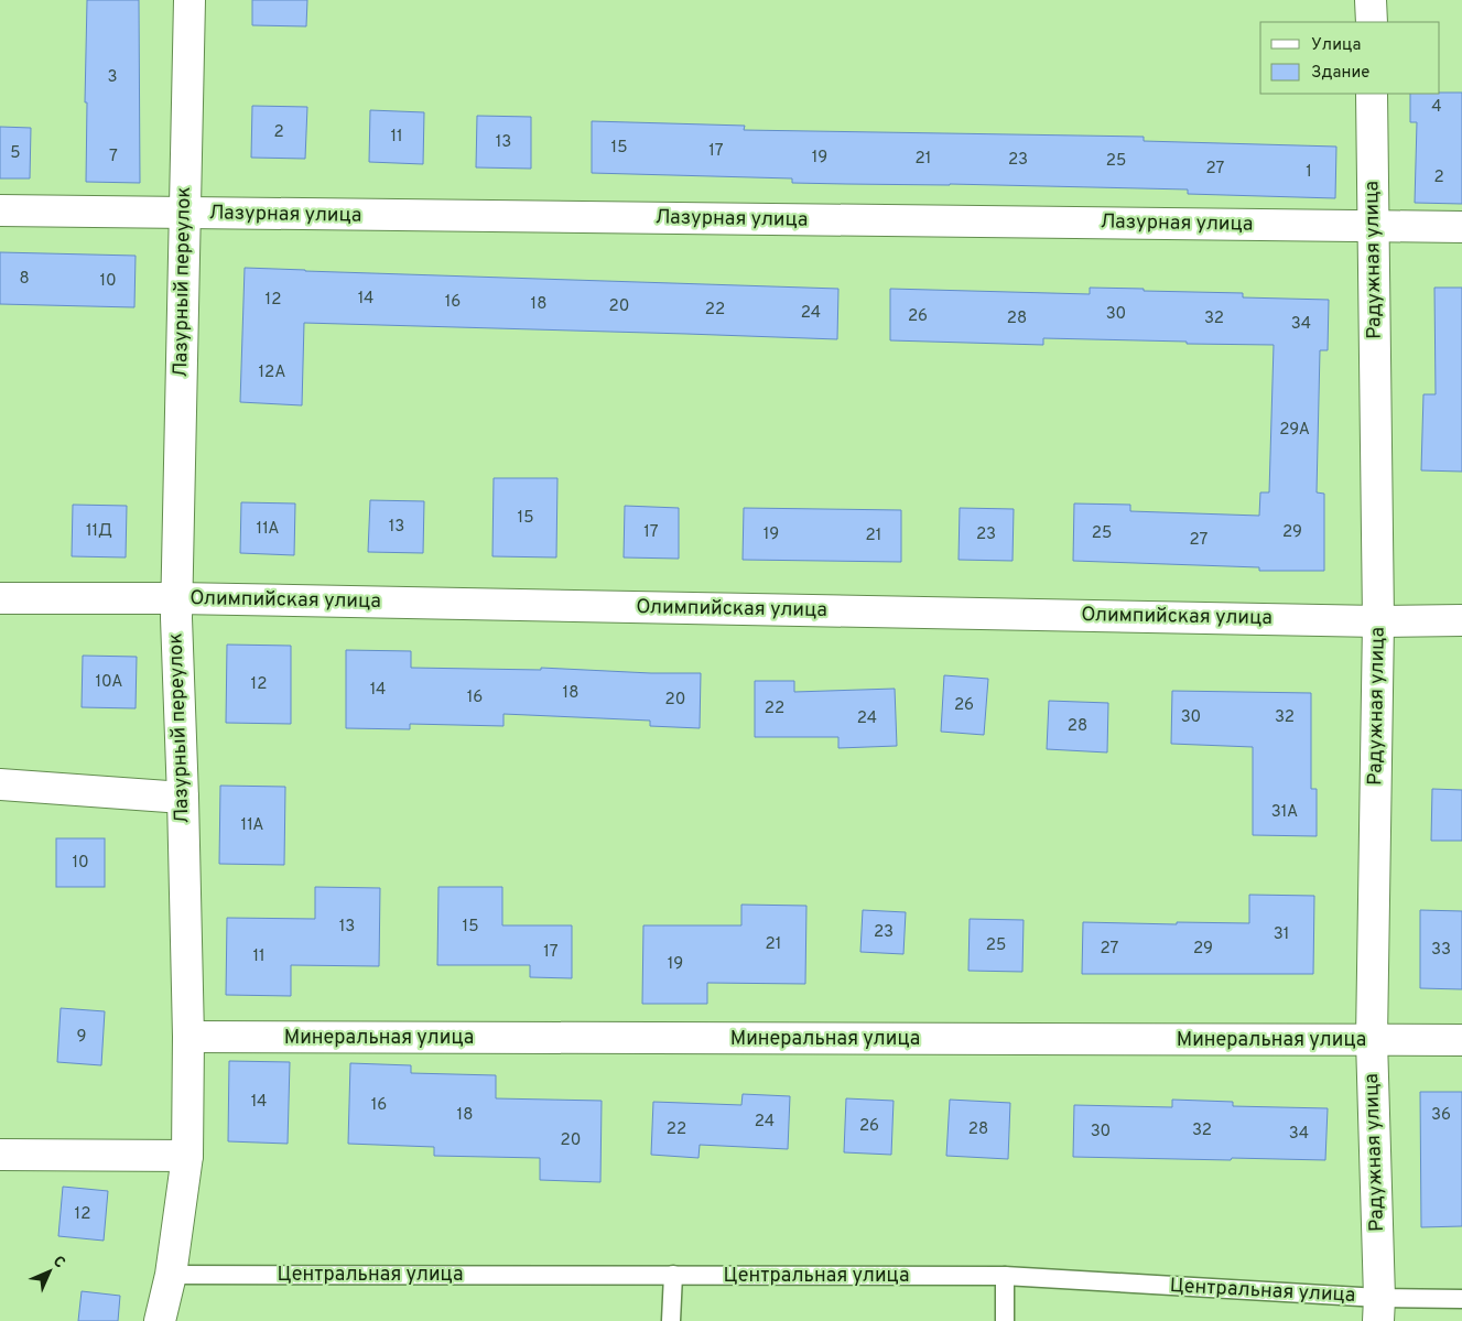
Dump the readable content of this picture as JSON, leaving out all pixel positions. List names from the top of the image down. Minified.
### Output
{"streets":{"street":["Лазурная улица","Радужная улица","Лазурный переулок","Олимпийская улица","Минеральная улица"],"lane":["Центральная улица"]},"crossings":[["Лазурная улица","Радужная улица"],["Лазурная улица","Лазурный переулок"],["Радужная улица","Олимпийская улица"],["Радужная улица","Минеральная улица"],["Радужная улица","Центральная улица"],["Лазурный переулок","Олимпийская улица"],["Лазурный переулок","Минеральная улица"],["Лазурный переулок","Центральная улица"]],"house_numbers":["3","4","2","11","13","15","17","5","7","19","21","23","25","27","1","2","8","10","14","12","16","18","20","22","24","30","26","28","32","34","12А","29А","15","13","11А","11Д","17","29","25","19","23","21","27","10А","12","14","18","16","20","26","22","30","32","24","28","31А","11А","10","13","15","23","31","21","25","27","29","33","17","11","19","9","14","16","18","36","24","26","22","28","32","30","34","20","12"],"legend":["Улица","Здание"],"north":"top right"}
